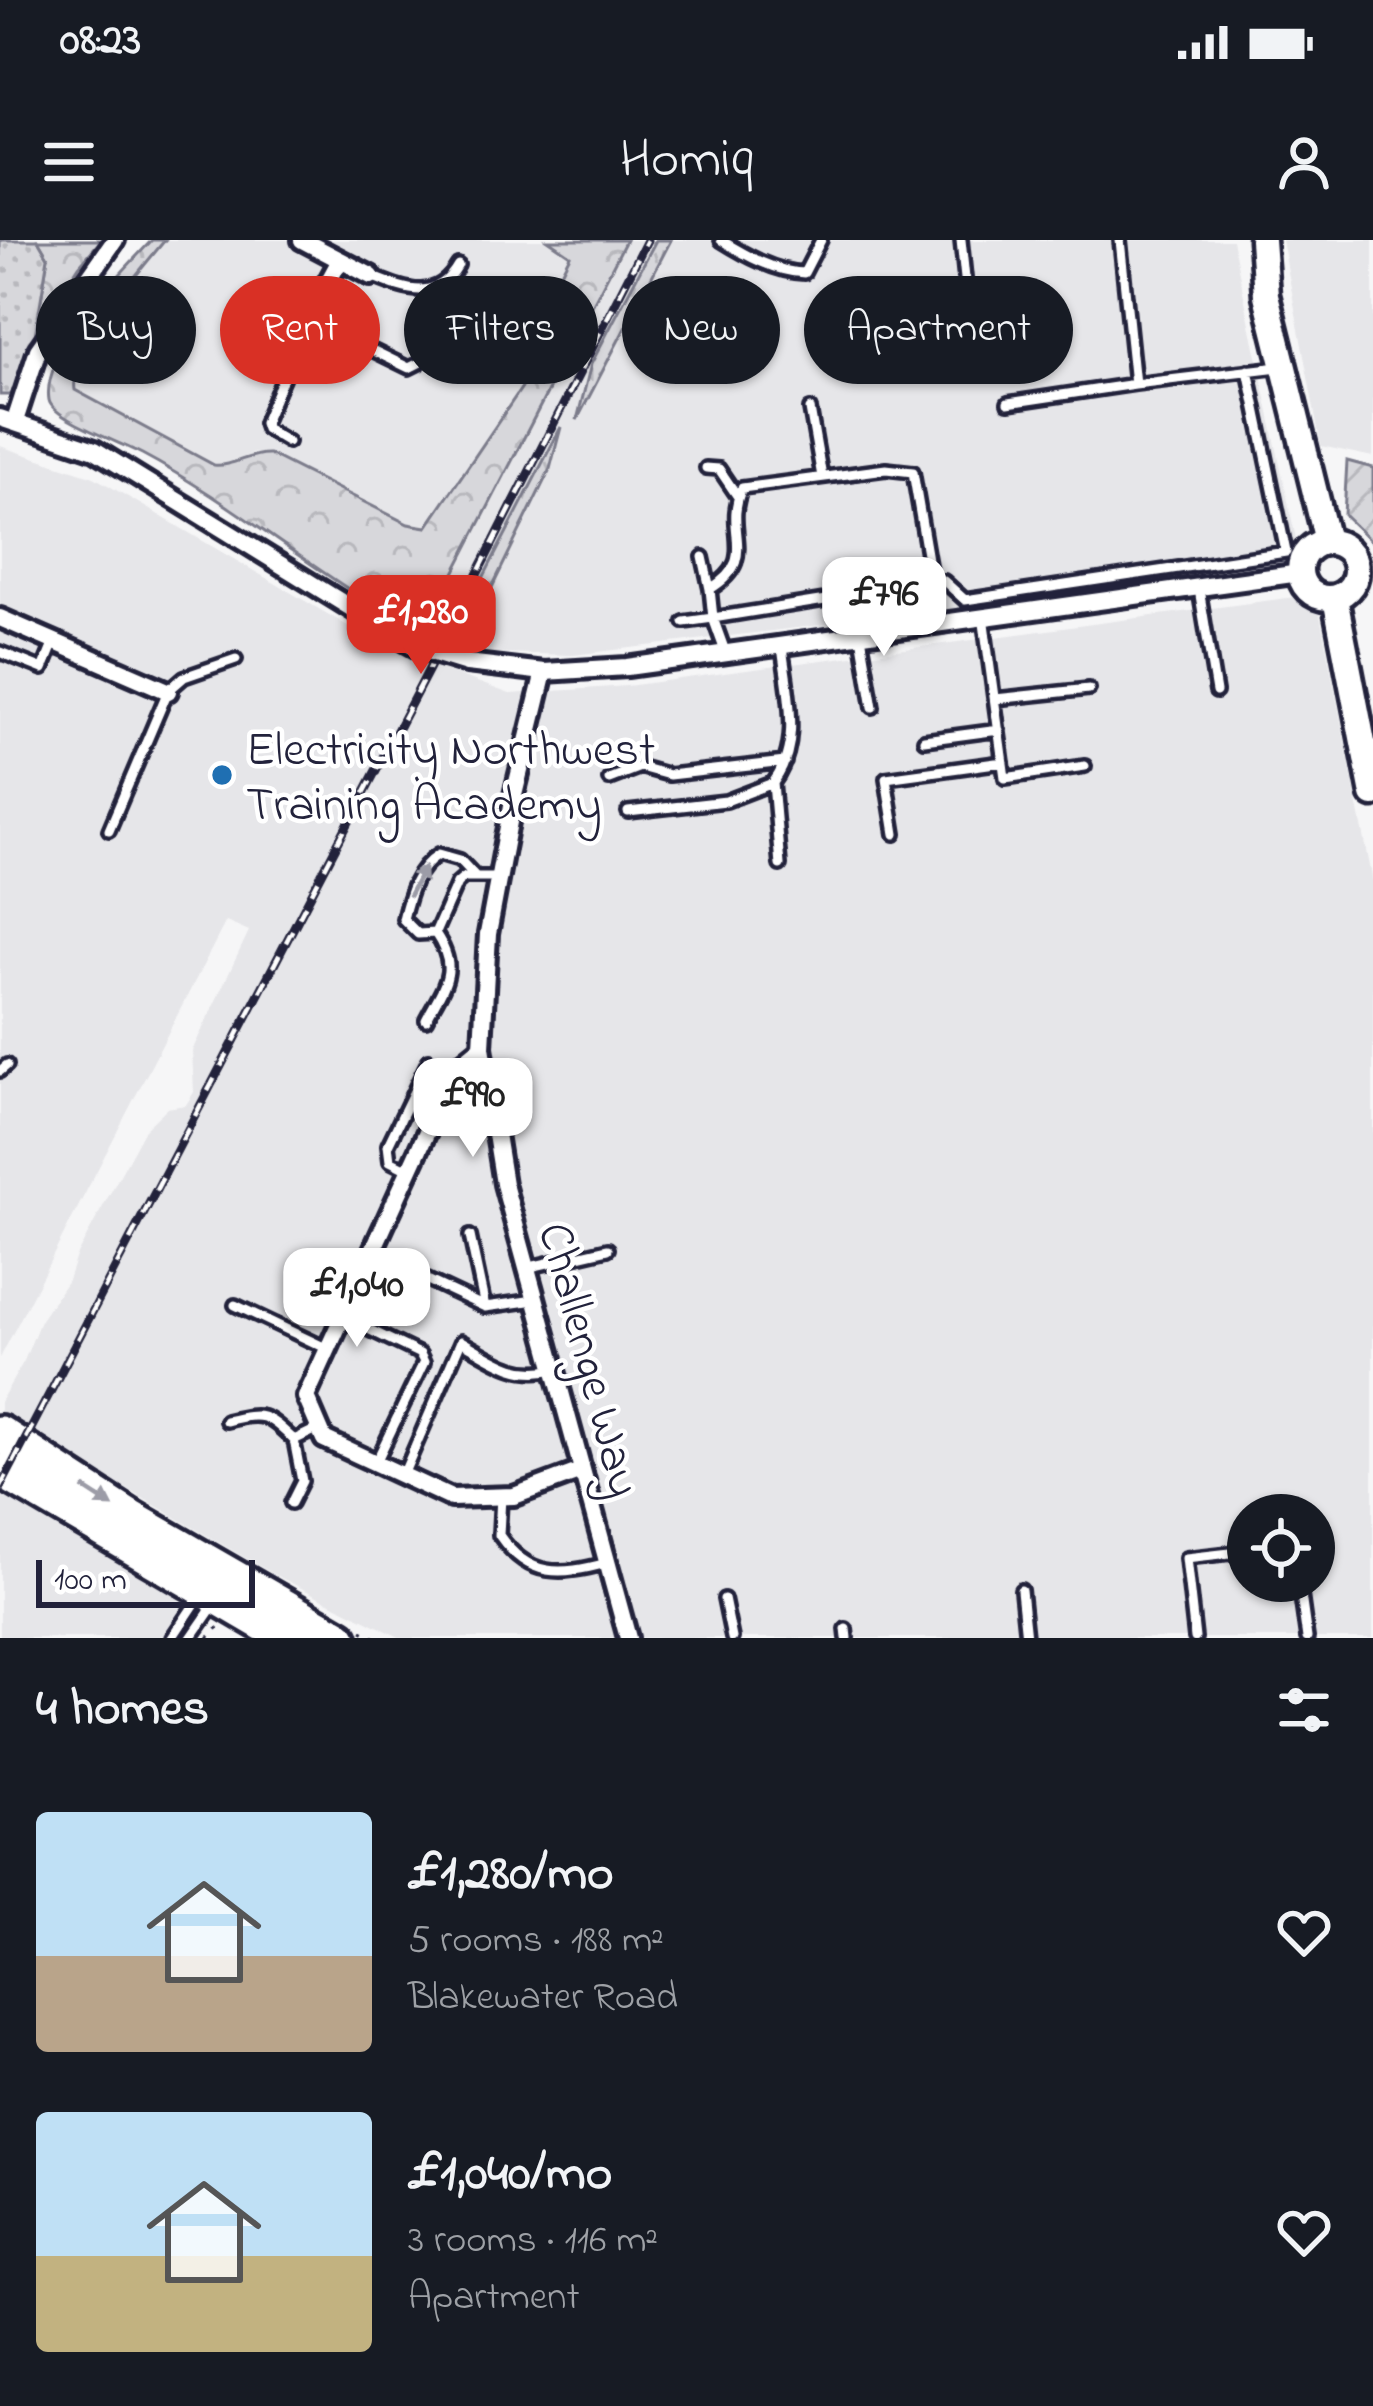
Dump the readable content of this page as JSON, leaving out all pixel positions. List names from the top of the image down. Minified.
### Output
{"streets":{"street":["Challenge Way"]},"places":["Electricity Northwest Training Academy"],"scale_bar":"100 m","page":{"status":"08:23","header":"Homiq","chip":["Buy","Rent","Filters","New","Apartment"],"price":["£796","£1,280","£990","£1,040"],"scale":"100 m","heading":"4 homes","list":[{"name":"£1,280/mo","note":"5 rooms · 188 m² · Blakewater Road"},{"name":"£1,040/mo","note":"3 rooms · 116 m² · Apartment"}]}}
